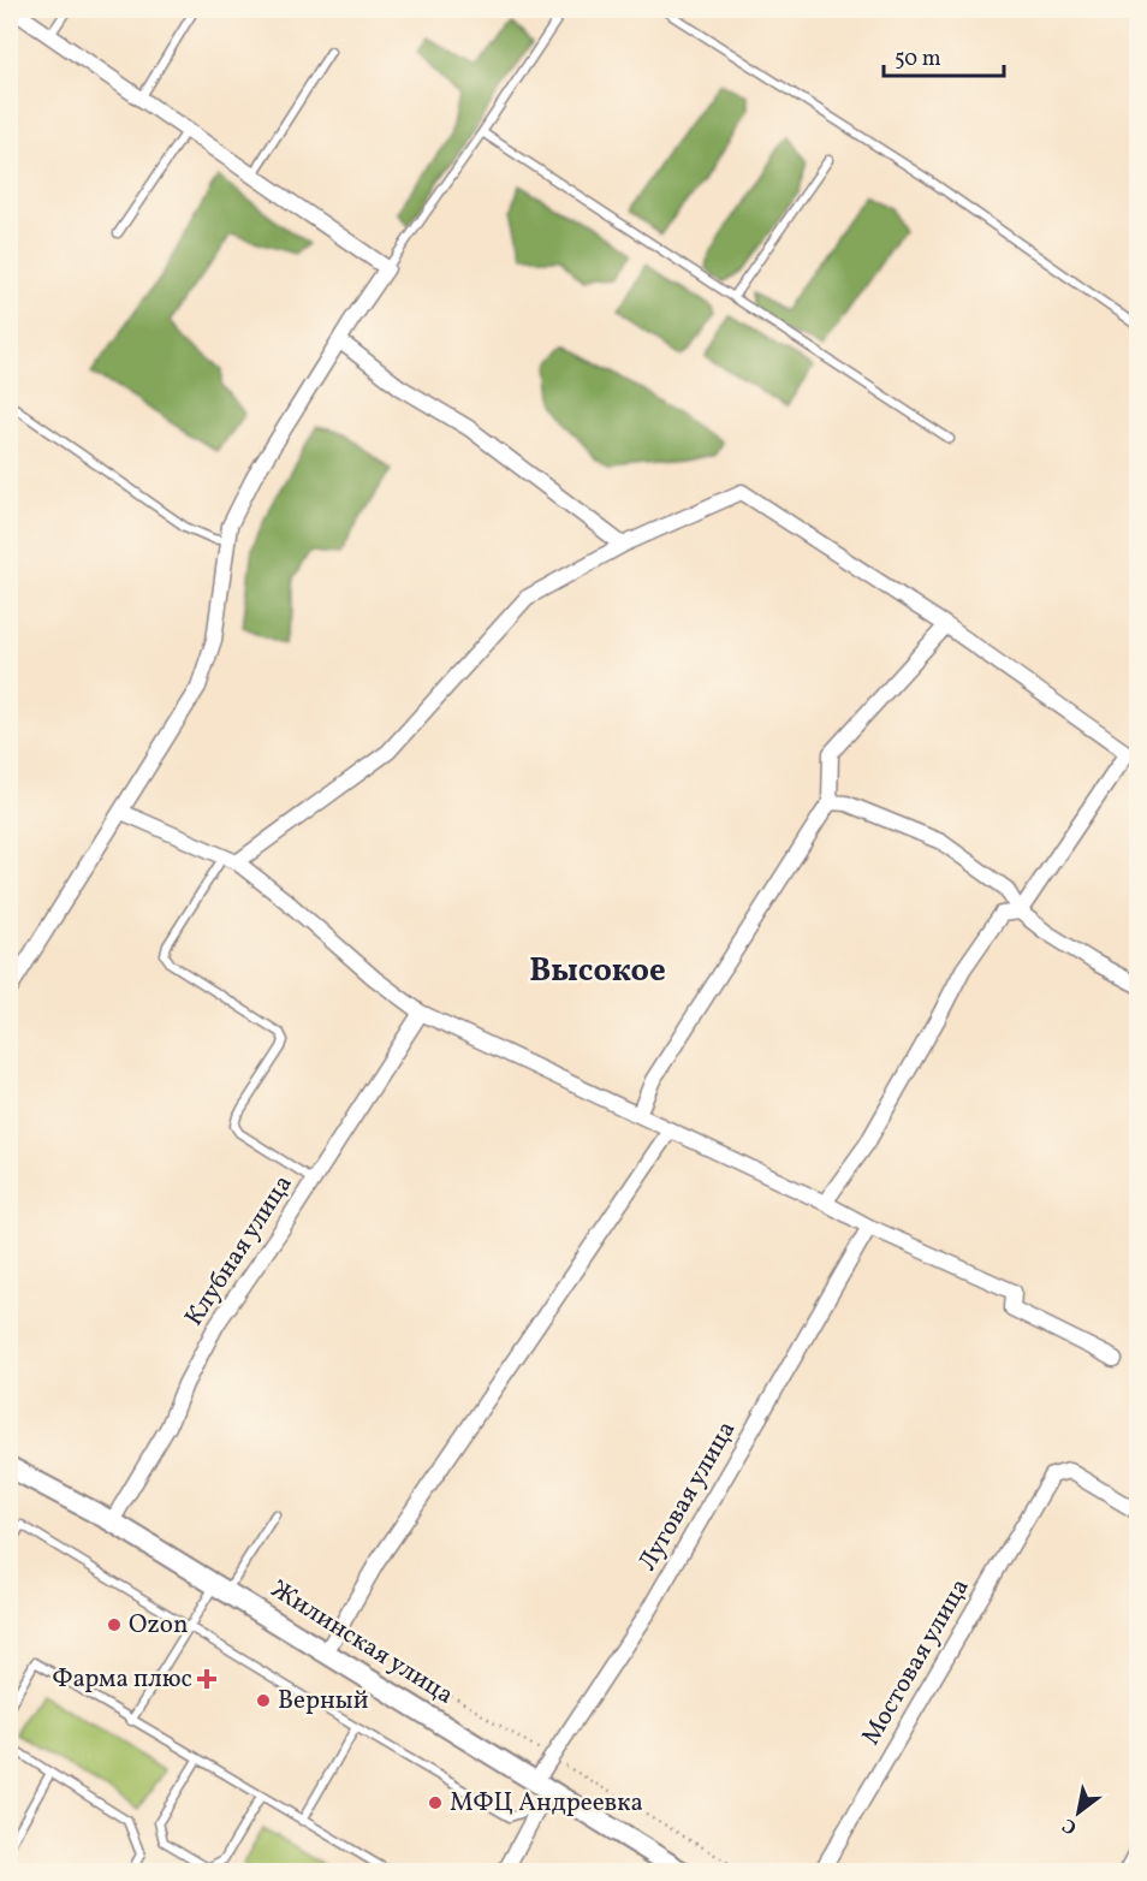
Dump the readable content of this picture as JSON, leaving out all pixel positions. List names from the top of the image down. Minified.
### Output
{"streets":{"main road":["Жилинская улица"],"street":["Клубная улица","Луговая улица","Мостовая улица"]},"crossings":[["Клубная улица","Жилинская улица"],["Луговая улица","Жилинская улица"]],"districts":["Высокое"],"places":{"other":["Ozon","Верный","МФЦ Андреевка"],"health":["Фарма плюс"]},"scale_bar":"50 m","north":"bottom left"}
